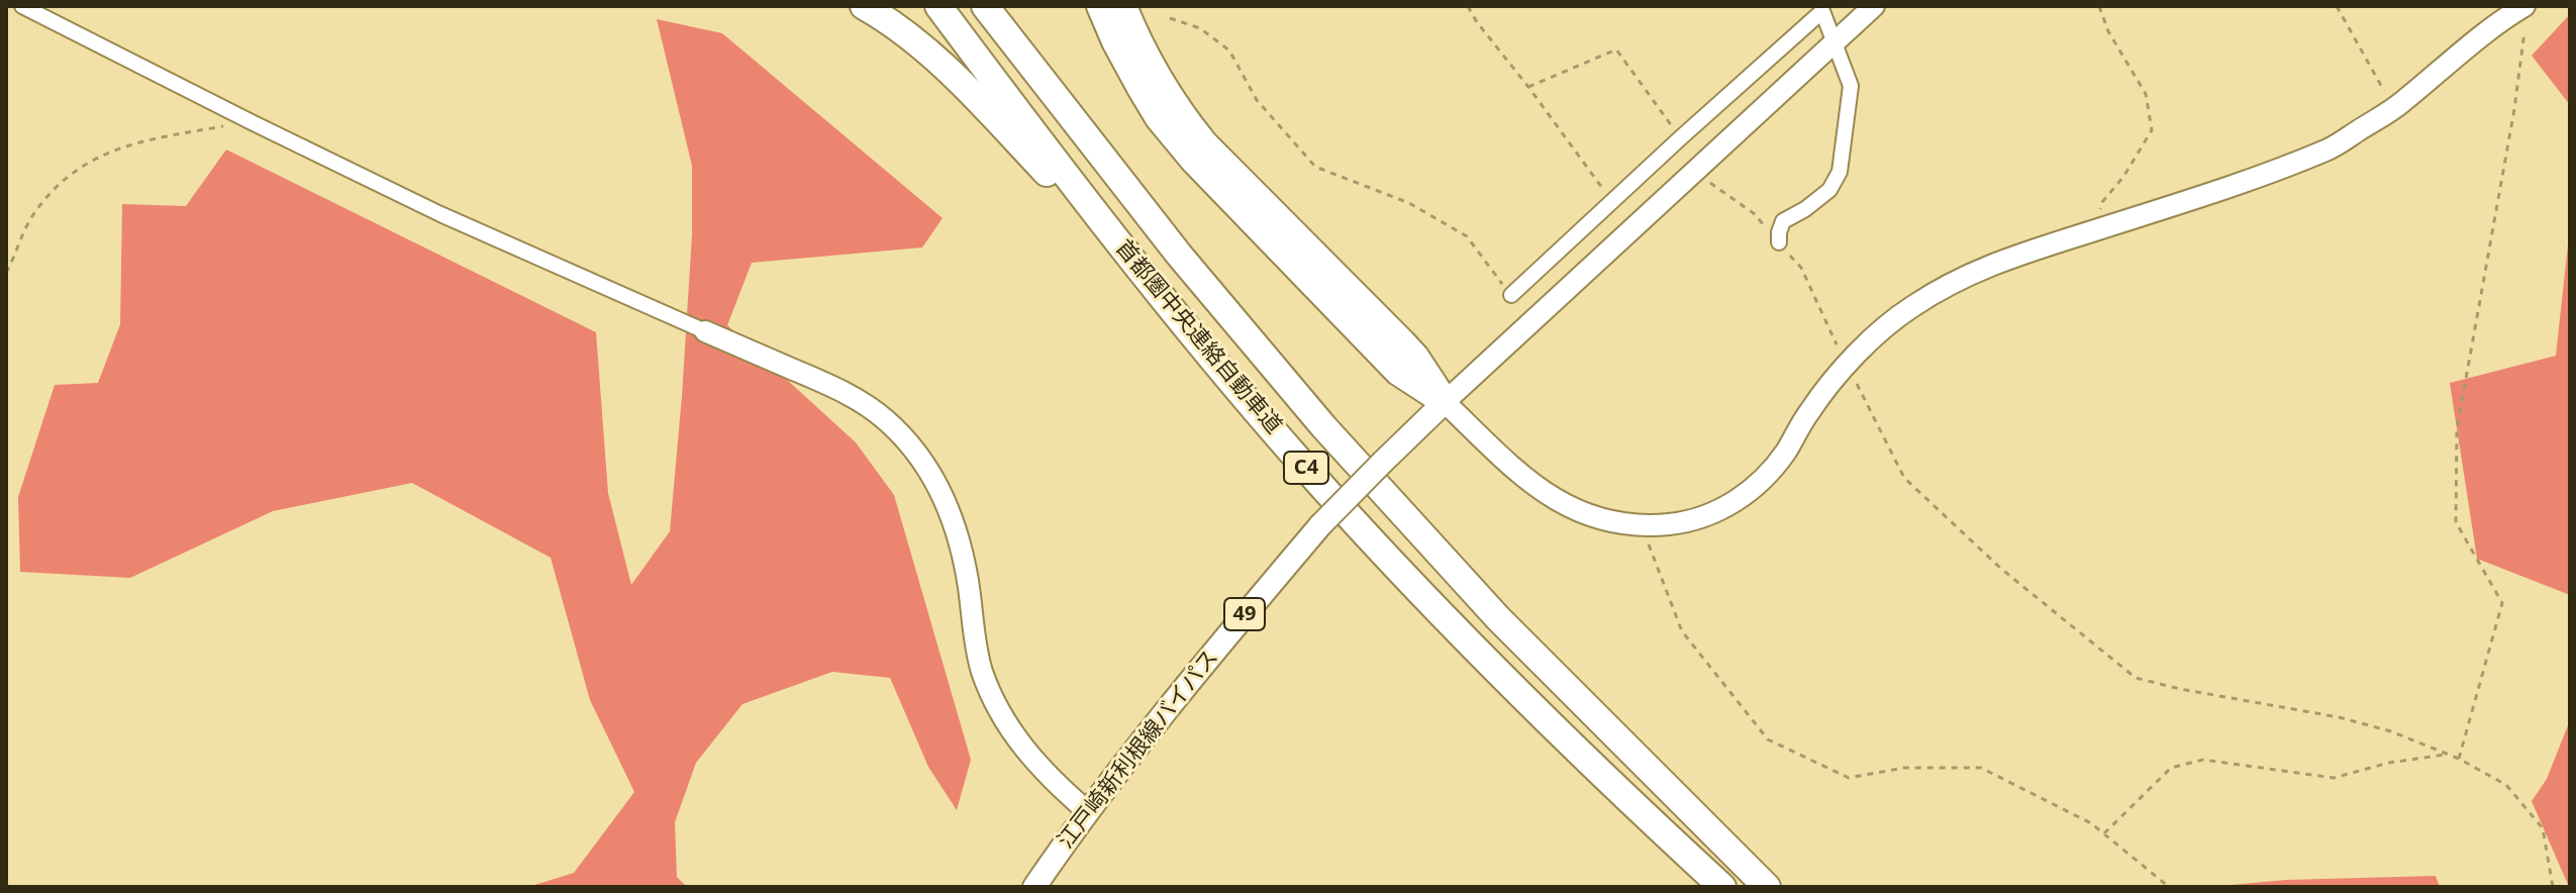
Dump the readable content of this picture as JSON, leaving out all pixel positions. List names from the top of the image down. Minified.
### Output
{"streets":{"highway":["首都圏中央連絡自動車道","C4"],"main road":["49","江戸崎新利根線バイパス"]}}
